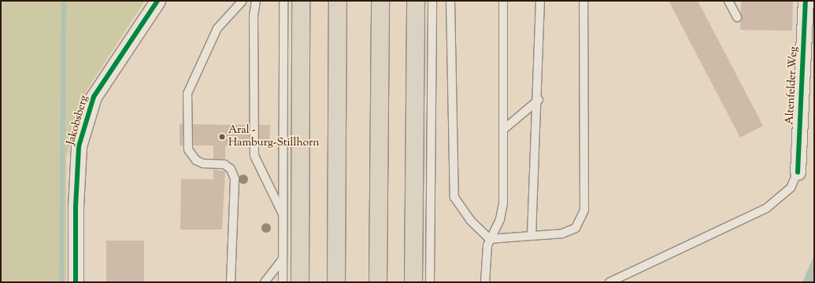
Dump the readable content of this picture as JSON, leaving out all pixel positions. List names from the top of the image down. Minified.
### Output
{"streets":{"street":["Altenfelder Weg","Jakobsberg"]},"places":["Aral - Hamburg-Stillhorn"]}
